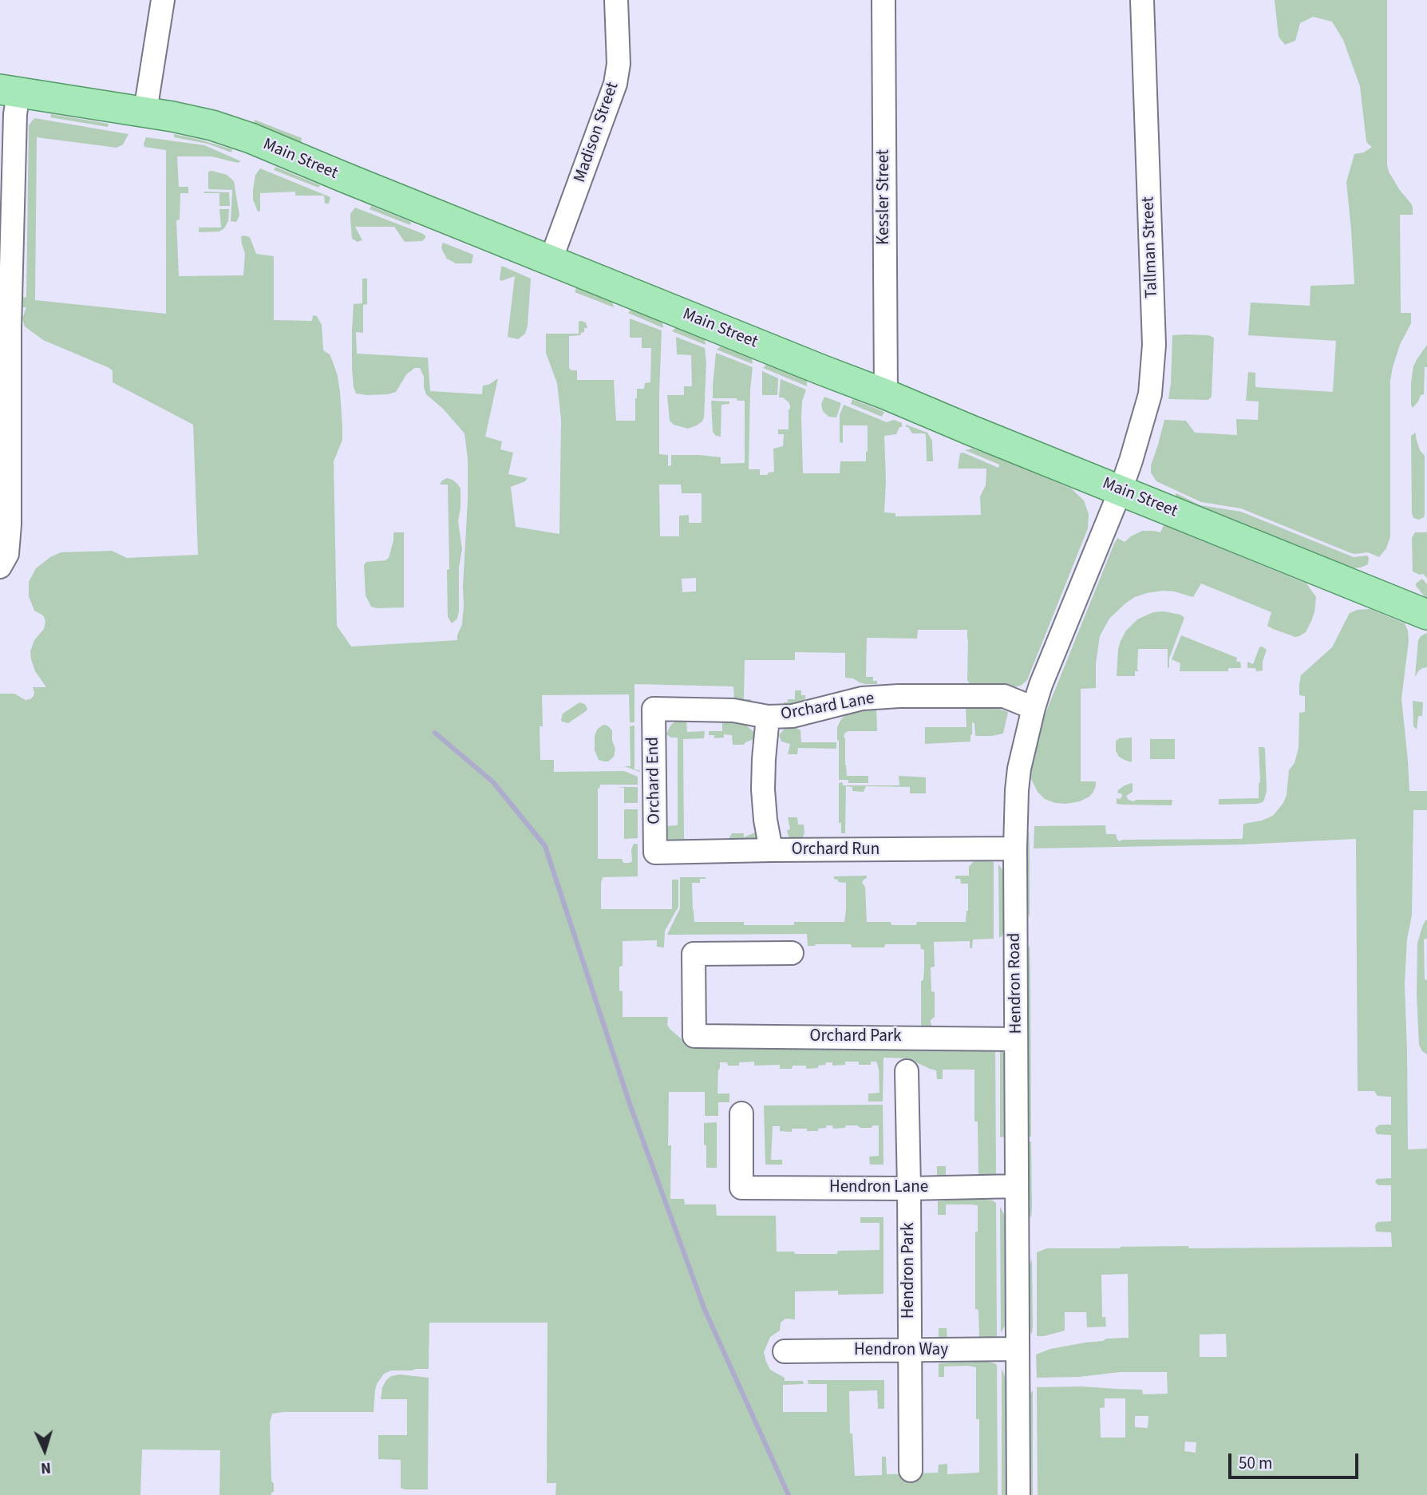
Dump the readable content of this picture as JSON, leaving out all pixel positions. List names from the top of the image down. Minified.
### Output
{"streets":{"main road":["Main Street"],"street":["Madison Street","Kessler Street","Tallman Street","Orchard Lane","Orchard End","Orchard Run","Hendron Road","Orchard Park","Hendron Lane","Hendron Park","Hendron Way"]},"crossings":[["Madison Street","Main Street"],["Main Street","Kessler Street"],["Main Street","Tallman Street"],["Main Street","Hendron Road"],["Tallman Street","Hendron Road"],["Orchard Lane","Orchard End"],["Orchard Lane","Hendron Road"],["Orchard End","Orchard Run"],["Orchard Run","Hendron Road"],["Hendron Road","Orchard Park"],["Hendron Road","Hendron Lane"],["Hendron Road","Hendron Way"],["Hendron Lane","Hendron Park"],["Hendron Park","Hendron Way"]],"scale_bar":"50 m","north":"bottom"}
